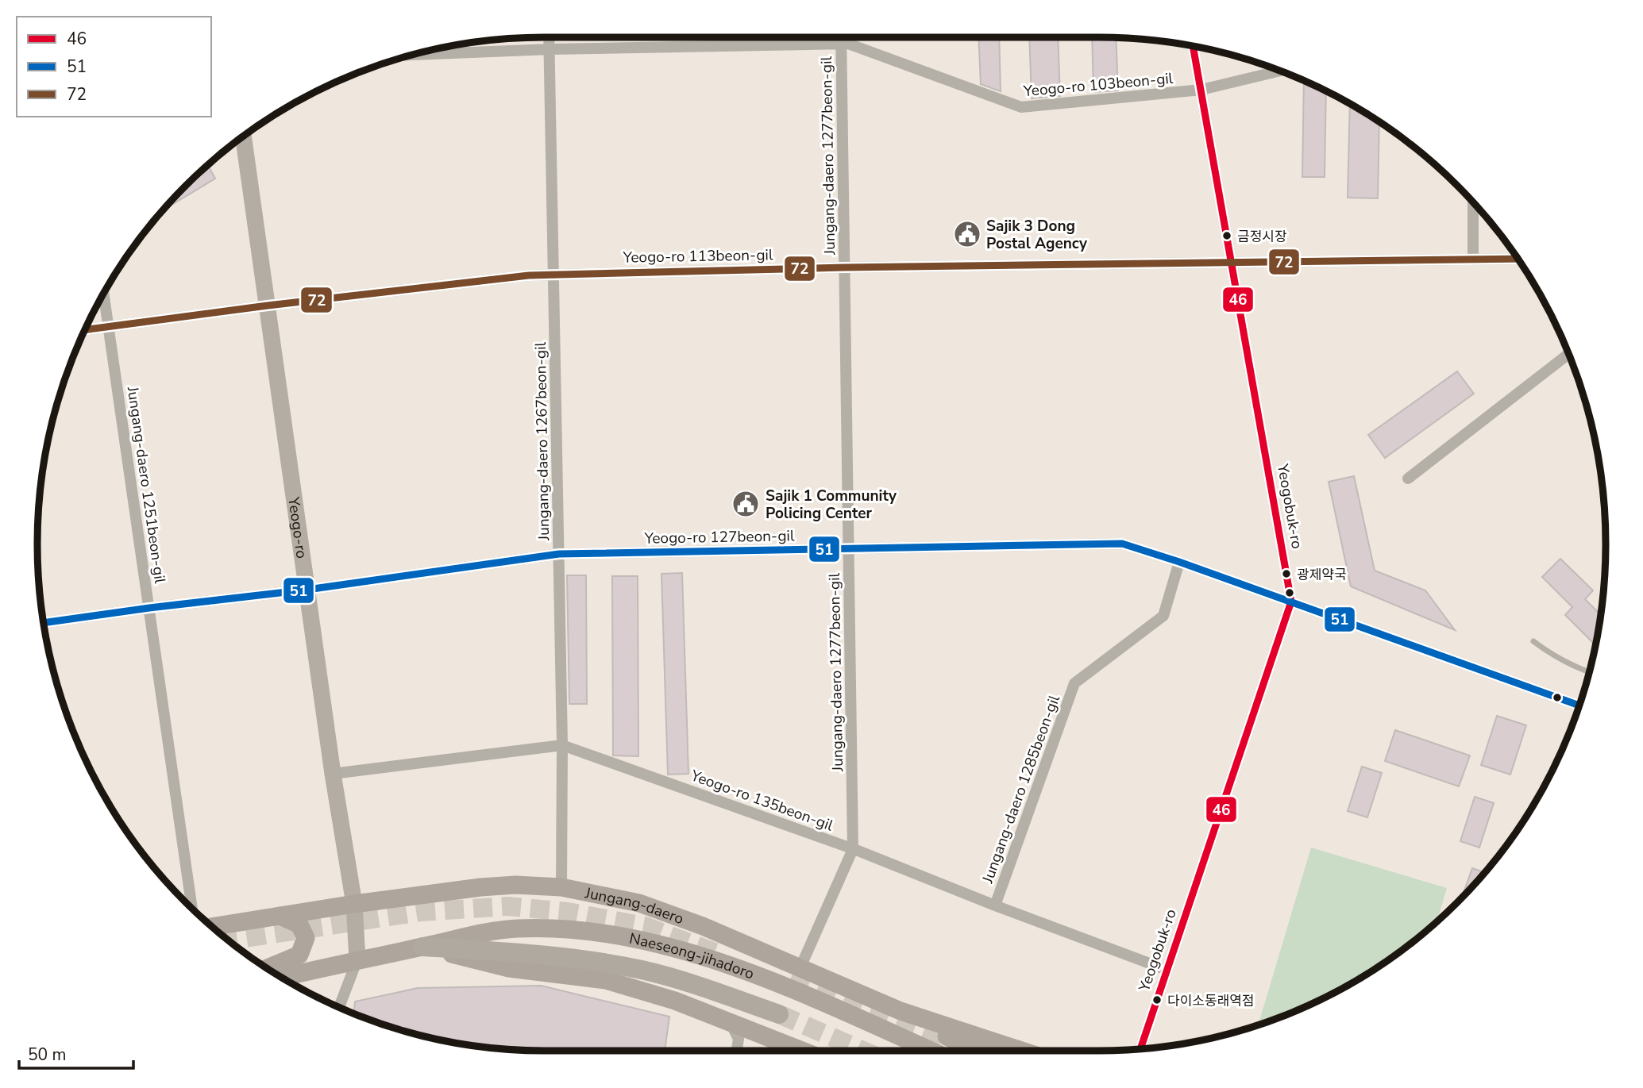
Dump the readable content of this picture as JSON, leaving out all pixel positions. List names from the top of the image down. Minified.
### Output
{"streets":{"main road":["Yeogo-ro","Jungang-daero","Naeseong-jihadoro"],"street":["Yeogo-ro 103beon-gil","Jungang-daero 1277beon-gil","Yeogo-ro 113beon-gil","Jungang-daero 1267beon-gil","Jungang-daero 1251beon-gil","Yeogobuk-ro","Yeogo-ro 127beon-gil","Jungang-daero 1285beon-gil","Yeogo-ro 135beon-gil"]},"crossings":[["Yeogo-ro 103beon-gil","Jungang-daero 1277beon-gil"],["Yeogo-ro 103beon-gil","Jungang-daero 1267beon-gil"],["Yeogo-ro 103beon-gil","Yeogobuk-ro"],["Jungang-daero 1277beon-gil","Yeogo-ro 113beon-gil"],["Jungang-daero 1277beon-gil","Yeogo-ro 127beon-gil"],["Jungang-daero 1277beon-gil","Yeogo-ro 135beon-gil"],["Jungang-daero 1277beon-gil","Jungang-daero"],["Yeogo-ro 113beon-gil","Jungang-daero 1267beon-gil"],["Yeogo-ro 113beon-gil","Jungang-daero 1251beon-gil"],["Yeogo-ro 113beon-gil","Yeogobuk-ro"],["Yeogo-ro 113beon-gil","Yeogo-ro"],["Jungang-daero 1267beon-gil","Yeogo-ro 127beon-gil"],["Jungang-daero 1267beon-gil","Yeogo-ro 135beon-gil"],["Jungang-daero 1267beon-gil","Jungang-daero"],["Jungang-daero 1251beon-gil","Yeogo-ro 127beon-gil"],["Yeogobuk-ro","Yeogo-ro 127beon-gil"],["Yeogobuk-ro","Yeogo-ro 135beon-gil"],["Yeogo-ro","Yeogo-ro 127beon-gil"],["Yeogo-ro","Yeogo-ro 135beon-gil"],["Yeogo-ro","Jungang-daero"],["Yeogo-ro 127beon-gil","Jungang-daero 1285beon-gil"],["Jungang-daero 1285beon-gil","Yeogo-ro 135beon-gil"]],"places":{"public building":["Sajik 3 Dong Postal Agency","Sajik 1 Community Policing Center"],"other":["금정시장","광제약국","다이소동래역점"]},"lines":["transit line 46","transit line 72","transit line 51"],"legend":["46","51","72"],"scale_bar":"50 m"}
